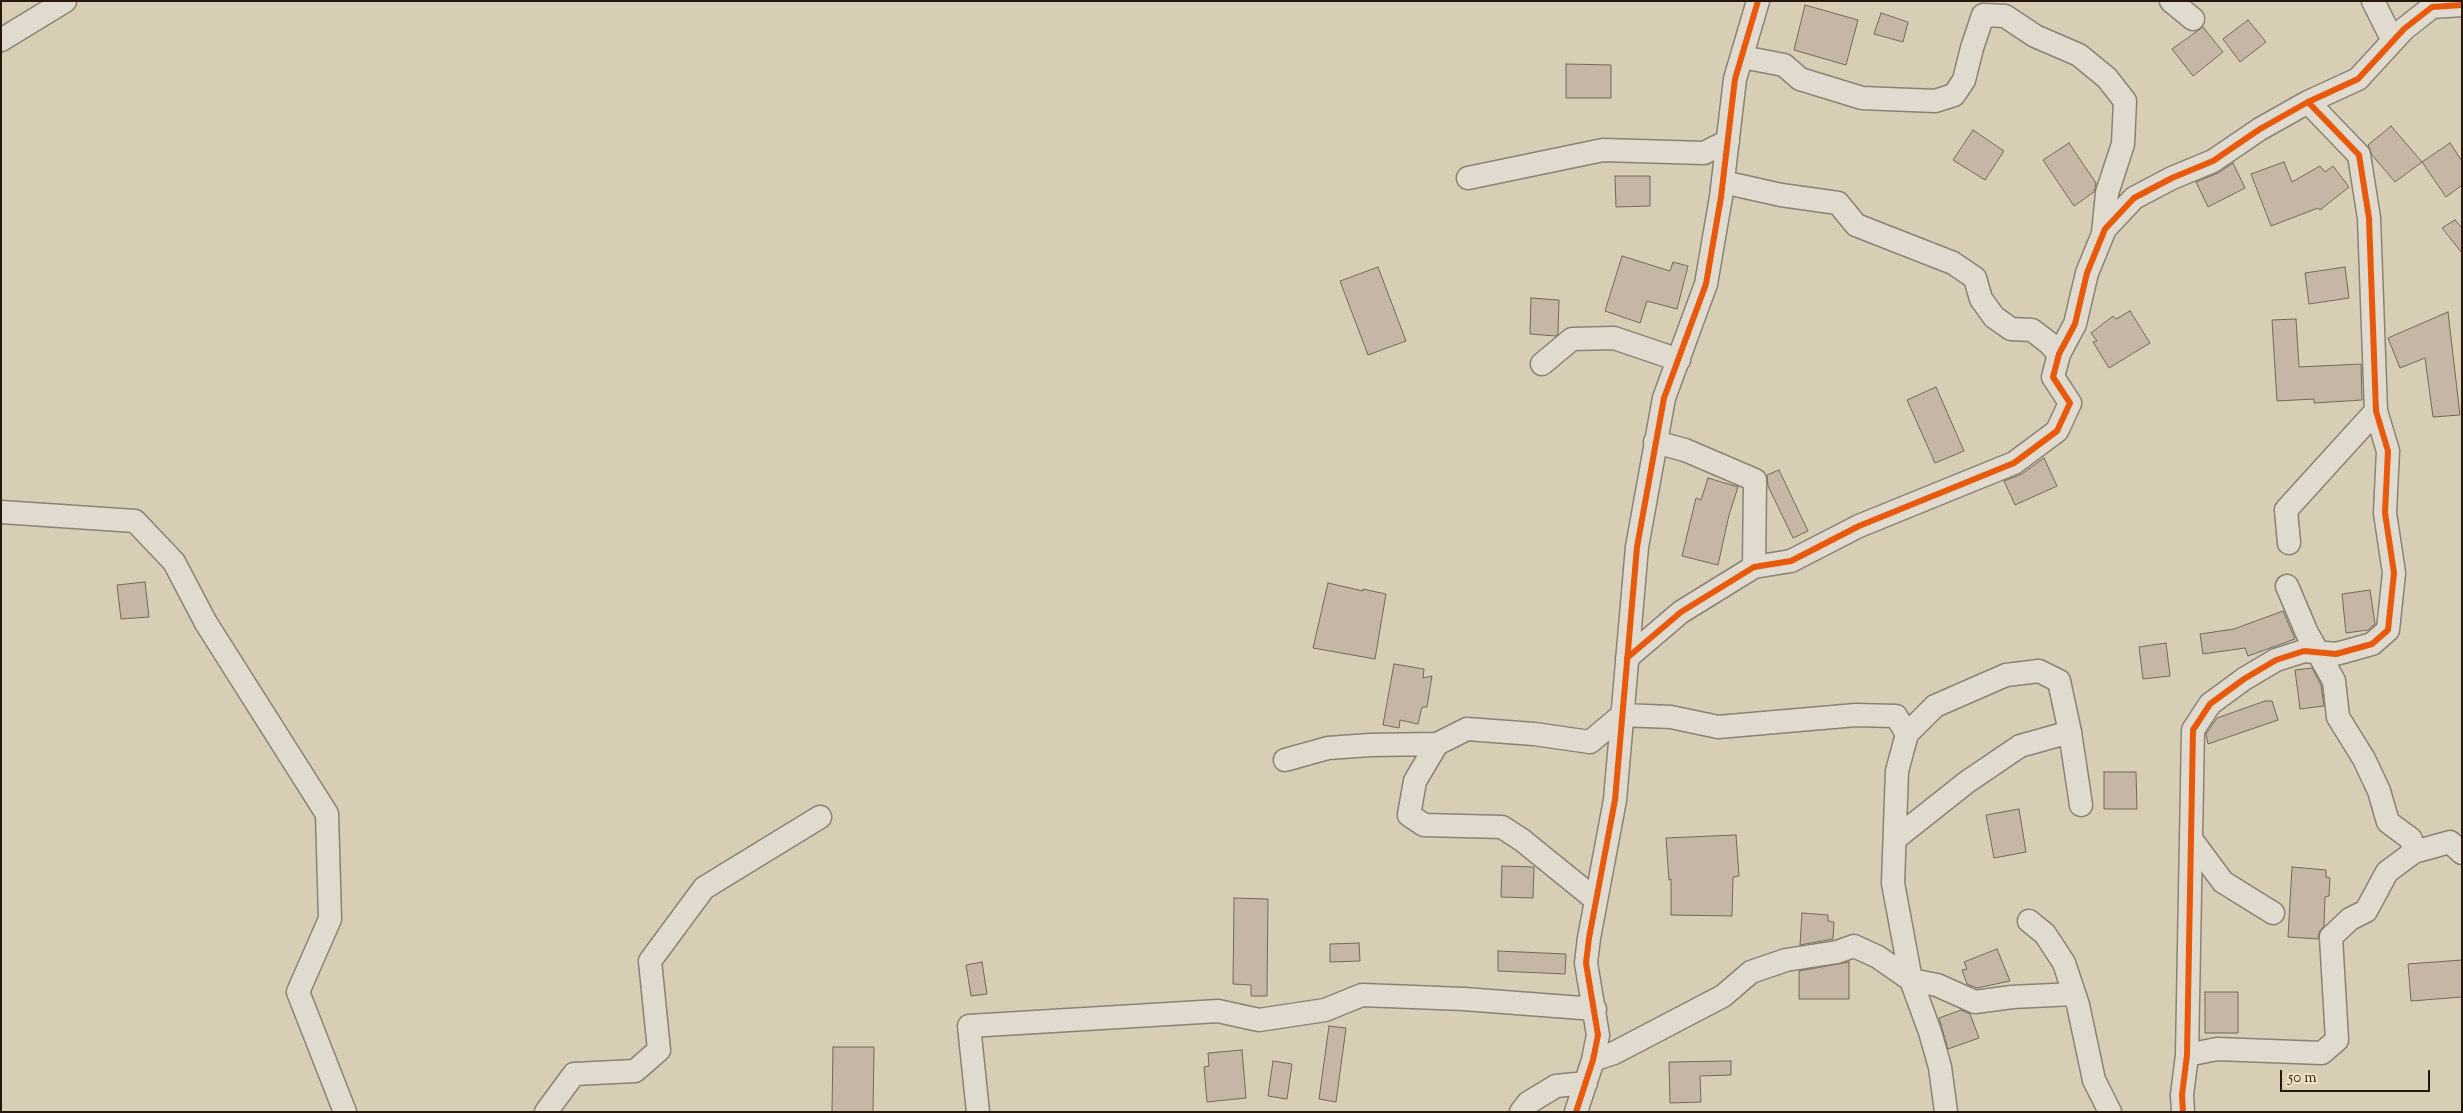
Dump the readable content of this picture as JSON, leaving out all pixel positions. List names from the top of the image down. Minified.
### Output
{"scale_bar":"50 m"}
